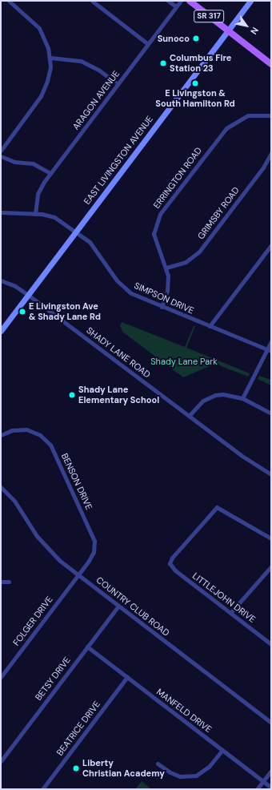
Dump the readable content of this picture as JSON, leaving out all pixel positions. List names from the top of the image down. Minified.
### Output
{"streets":{"main road":["SR 317","EAST LIVINGSTON AVENUE"],"street":["ARAGON AVENUE","ERRINGTON ROAD","GRIMSBY ROAD","SIMPSON DRIVE","SHADY LANE ROAD","BENSON DRIVE","LITTLEJOHN DRIVE","COUNTRY CLUB ROAD","FOLGER DRIVE","BETSY DRIVE","MANFELD DRIVE","BEATRICE DRIVE"]},"crossings":[["SR 317","EAST LIVINGSTON AVENUE"],["ARAGON AVENUE","SIMPSON DRIVE"],["EAST LIVINGSTON AVENUE","SIMPSON DRIVE"],["EAST LIVINGSTON AVENUE","SHADY LANE ROAD"],["ERRINGTON ROAD","GRIMSBY ROAD"],["ERRINGTON ROAD","SIMPSON DRIVE"],["BENSON DRIVE","COUNTRY CLUB ROAD"],["BENSON DRIVE","FOLGER DRIVE"],["COUNTRY CLUB ROAD","FOLGER DRIVE"],["COUNTRY CLUB ROAD","BETSY DRIVE"],["BETSY DRIVE","MANFELD DRIVE"],["MANFELD DRIVE","BEATRICE DRIVE"]],"parks":["Shady Lane Park"],"places":["Sunoco","Columbus Fire Station 23","E Livingston & South Hamilton Rd","E Livingston Ave & Shady Lane Rd","Shady Lane Elementary School","Liberty Christian Academy"],"north":"bottom right"}
